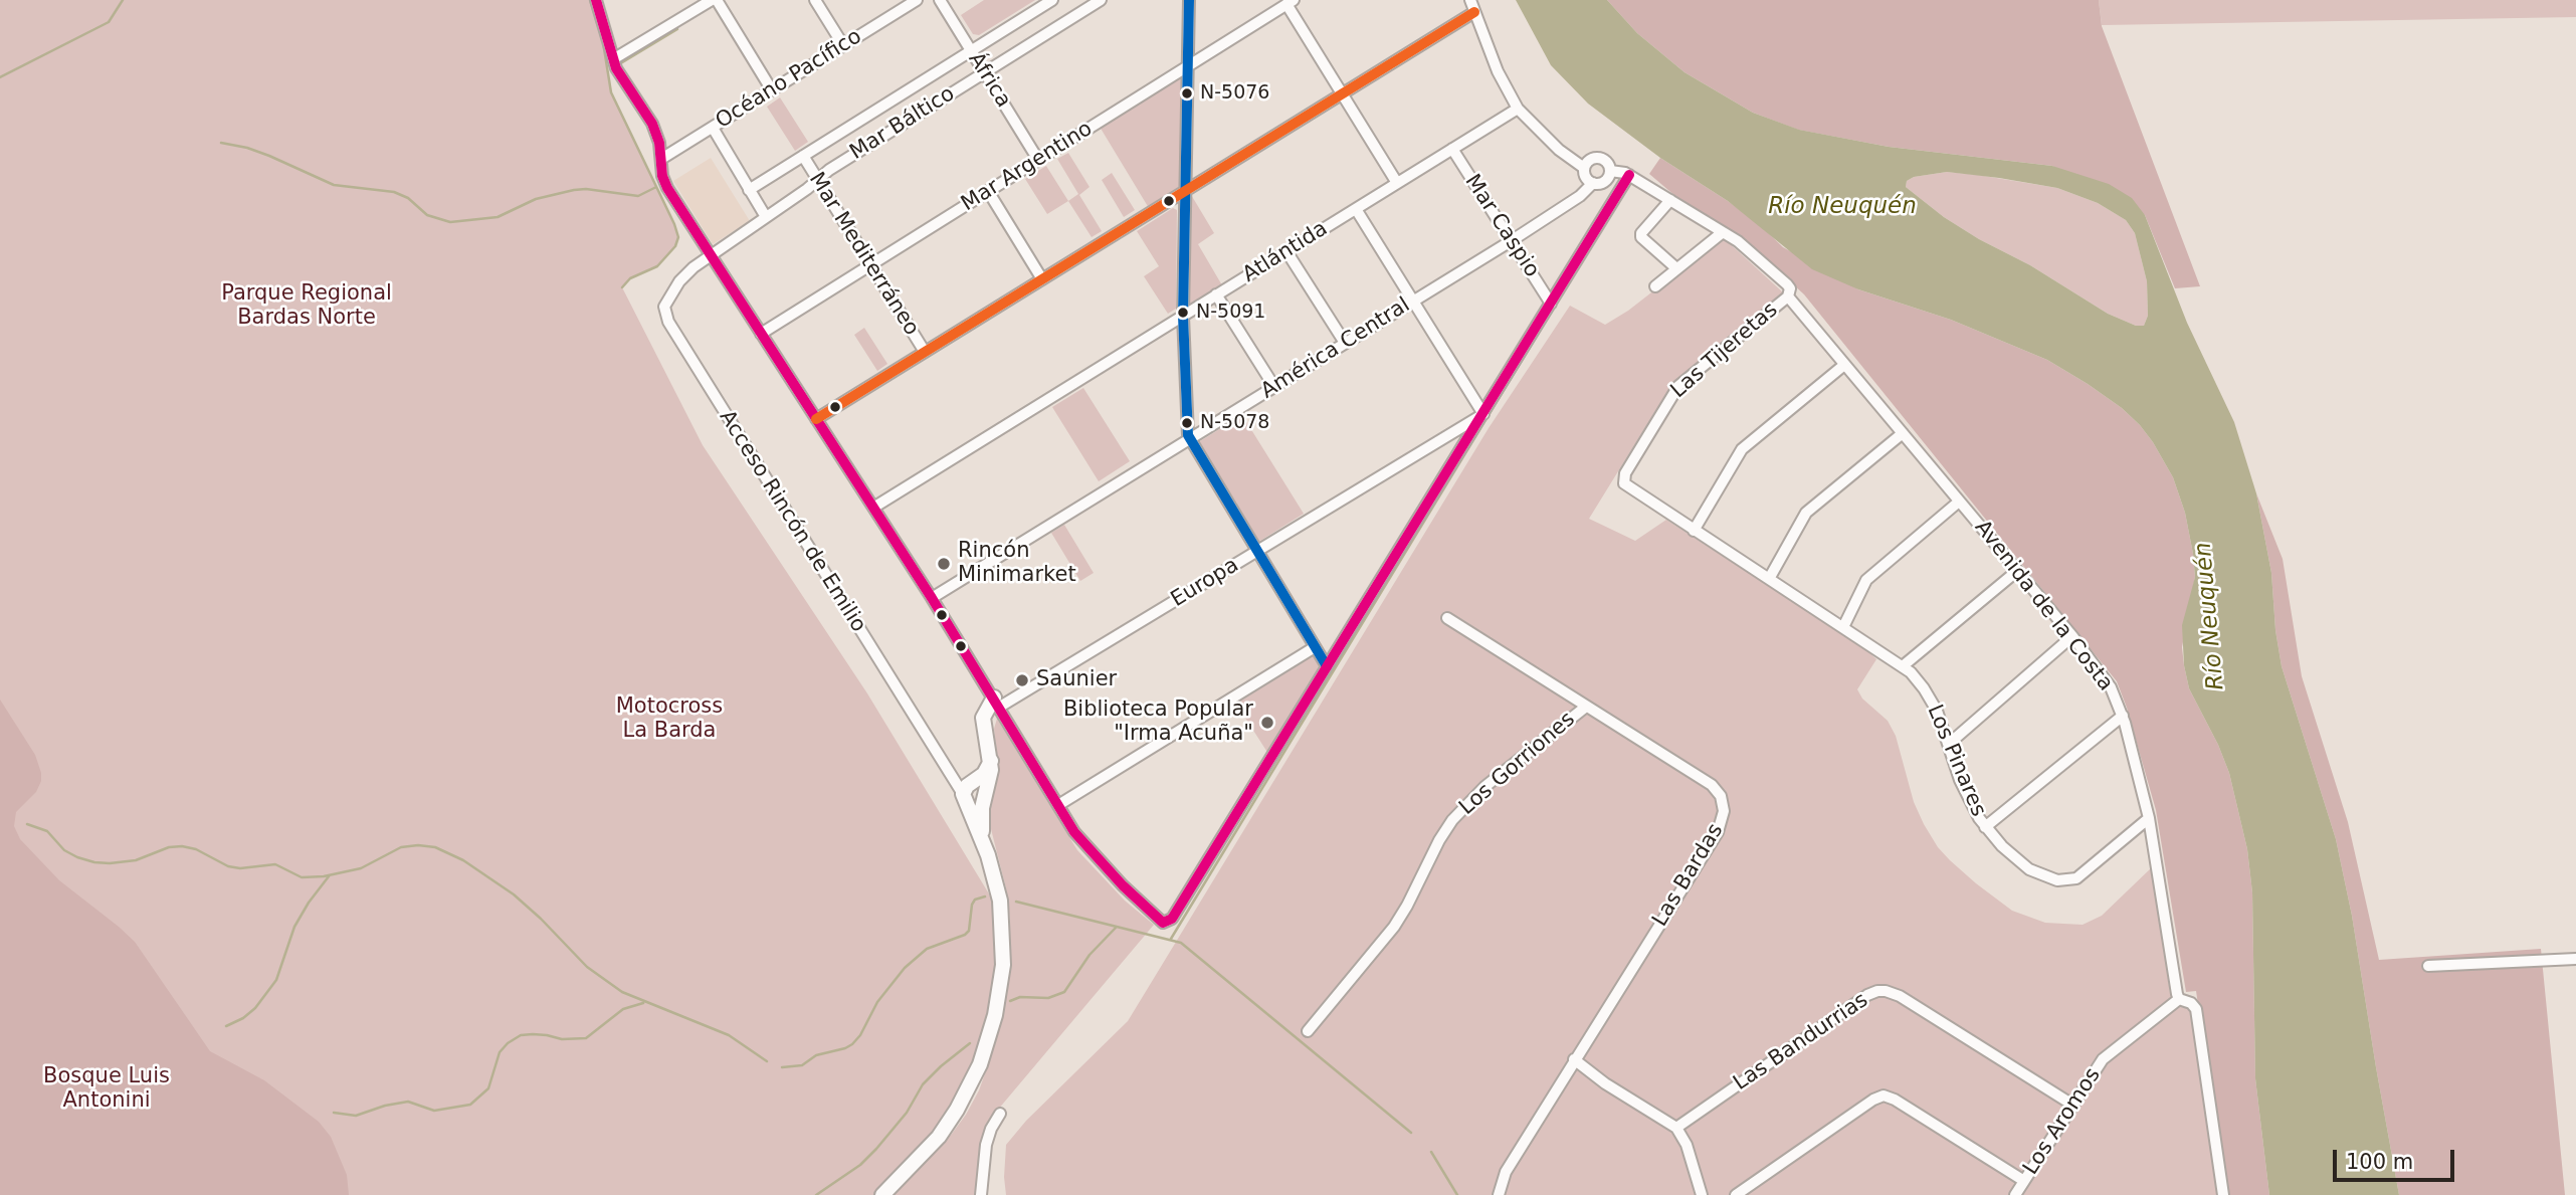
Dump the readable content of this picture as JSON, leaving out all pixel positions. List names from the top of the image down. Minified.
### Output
{"streets":{"main road":["Acceso Rincón de Emilio"],"street":["Océano Pacífico","África","Mar Báltico","Mar Argentino","Mar Caspio","Atlántida","Mar Mediterráneo","América Central","Las Tijeretas","Europa","Avenida de la Costa","Los Pinares","Los Gorriones","Las Bardas","Las Bandurrias","Los Aromos"]},"crossings":[["África","Mar Báltico"],["África","Mar Argentino"],["Mar Báltico","Mar Mediterráneo"],["Mar Báltico","Acceso Rincón de Emilio"],["Mar Argentino","Mar Mediterráneo"],["Mar Caspio","Atlántida"],["Mar Caspio","América Central"],["América Central","Avenida de la Costa"],["Las Tijeretas","Avenida de la Costa"],["Las Tijeretas","Los Pinares"],["Acceso Rincón de Emilio","Europa"],["Avenida de la Costa","Los Pinares"],["Avenida de la Costa","Los Aromos"],["Los Gorriones","Las Bardas"],["Las Bandurrias","Los Aromos"]],"water":["Río Neuquén"],"parks":["Parque Regional Bardas Norte","Motocross La Barda","Bosque Luis Antonini"],"places":["N-5076","N-5091","N-5078","Rincón Minimarket","Saunier","Biblioteca Popular \"Irma Acuña\""],"scale_bar":"100 m"}
